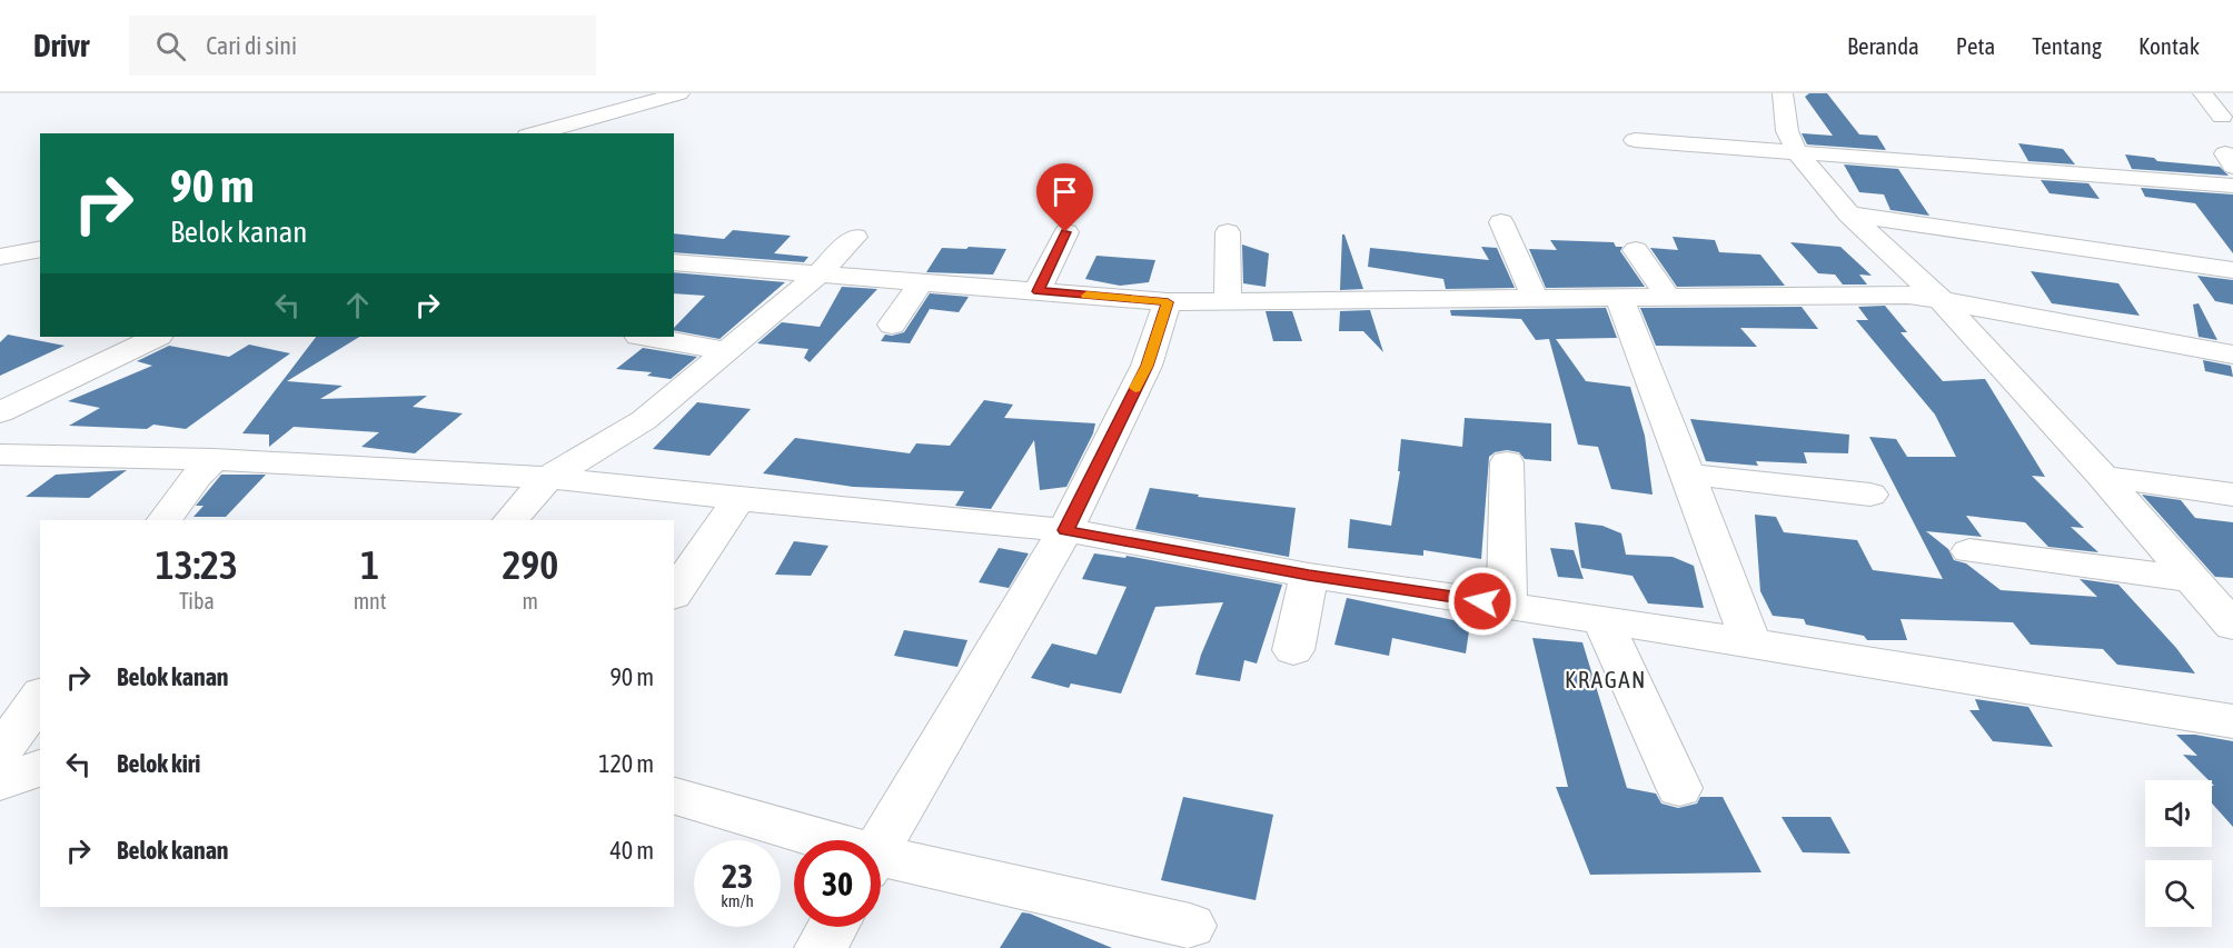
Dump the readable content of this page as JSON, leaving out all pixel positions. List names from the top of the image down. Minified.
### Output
{"districts":["KRAGAN"],"page":{"header":"Drivr","search":"Cari di sini","nav":["Beranda","Peta","Tentang","Kontak"],"turn":["90 m","Belok kanan"],"eta":["13:23","Tiba","1","mnt","290","m"],"list":[{"name":"Belok kanan","value":"90 m"},{"name":"Belok kiri","value":"120 m"},{"name":"Belok kanan","value":"40 m"}],"speed":"23 km/h","limit":"30"}}
